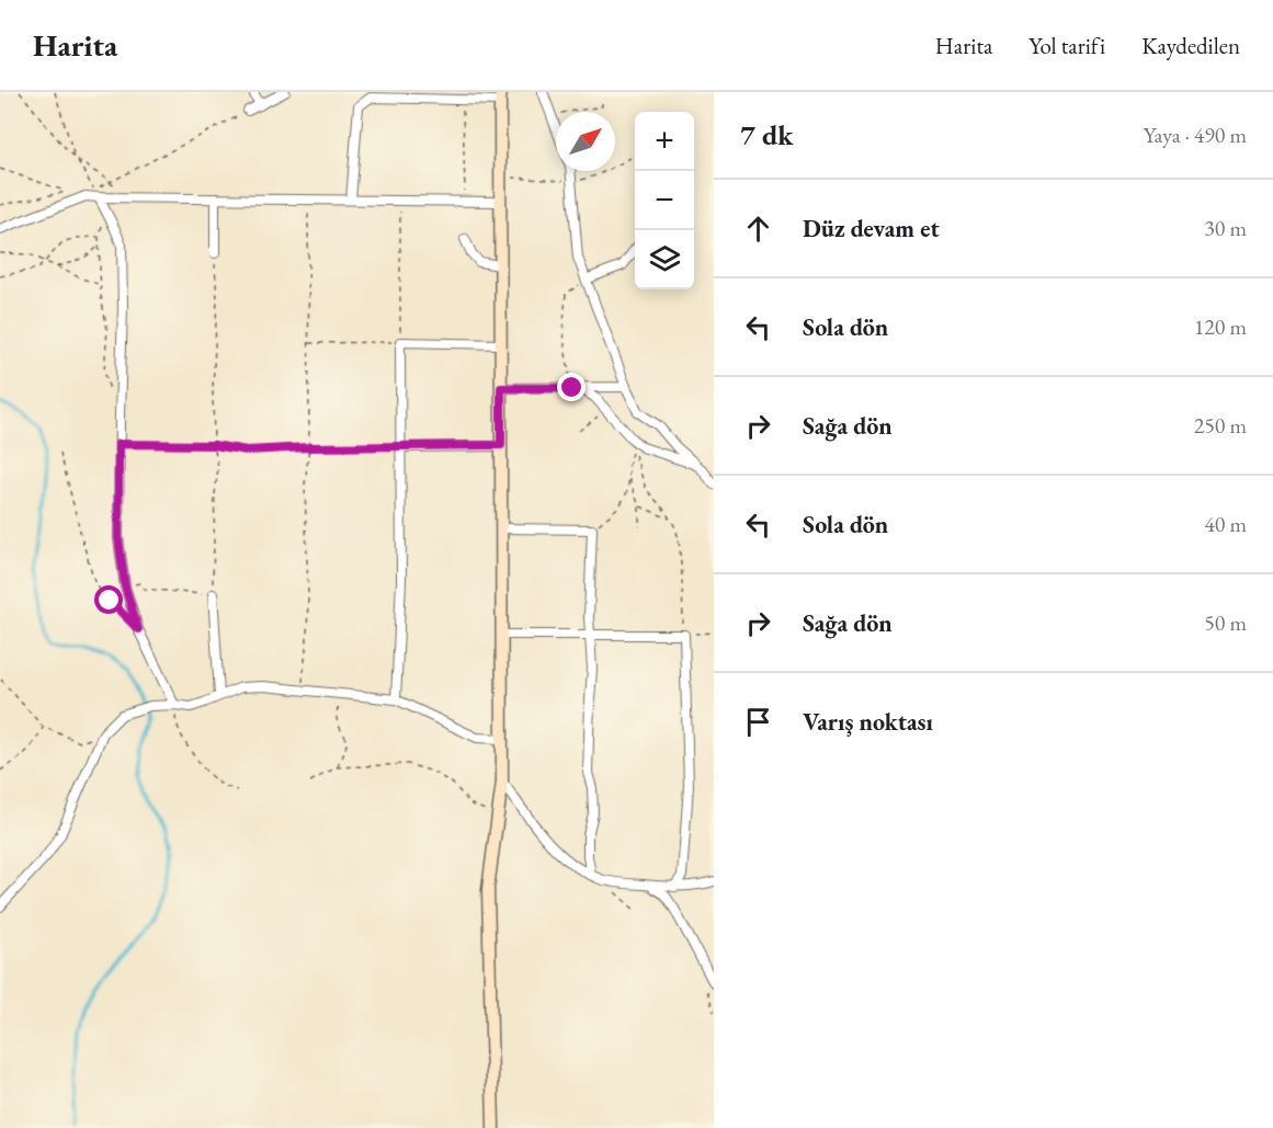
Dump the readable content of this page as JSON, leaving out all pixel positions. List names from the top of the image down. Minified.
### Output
{"north":"top right","page":{"header":"Harita","nav":["Harita","Yol tarifi","Kaydedilen"],"heading":["7 dk","Yaya · 490 m"],"map_buttons":["+","−"],"list":[["Düz devam et","30 m"],["Sola dön","120 m"],["Sağa dön","250 m"],["Sola dön","40 m"],["Sağa dön","50 m"],"Varış noktası"]}}
